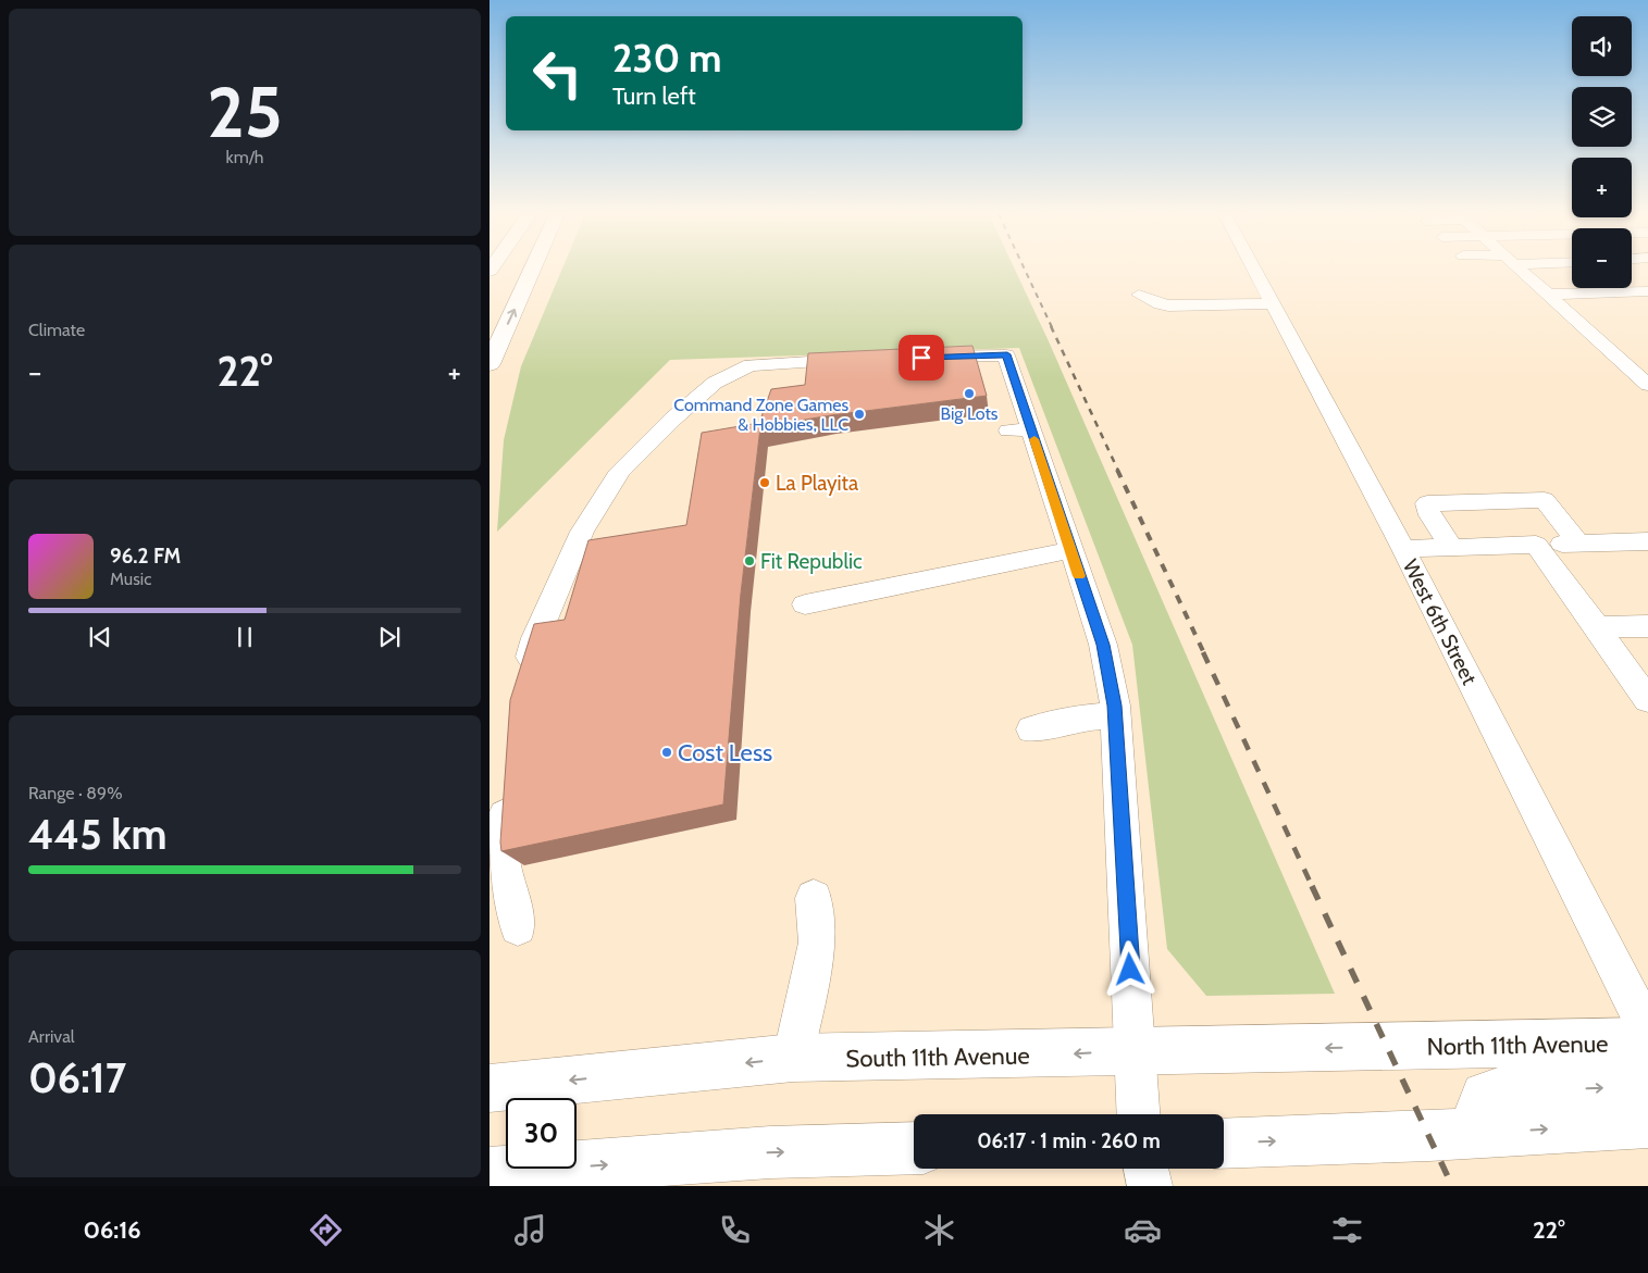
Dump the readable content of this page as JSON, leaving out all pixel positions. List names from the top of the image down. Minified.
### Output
{"streets":{"main road":["North 11th Avenue","South 11th Avenue"],"street":["West 6th Street"]},"crossings":[["North 11th Avenue","South 11th Avenue"]],"places":["Big Lots","Command Zone Games & Hobbies, LLC","La Playita","Fit Republic","Cost Less"],"page":{"tile":[["25","km/h"],"Climate",["Range · 89%","445 km"],["Arrival","06:17"]],"map_buttons":["+","−"],"turn":["230 m","Turn left"],"heat":["−","22°","+"],"song":["96.2 FM","Music"],"limit":"30","trip":"06:17 · 1 min · 260 m","tabs":["06:16","22°"]}}
